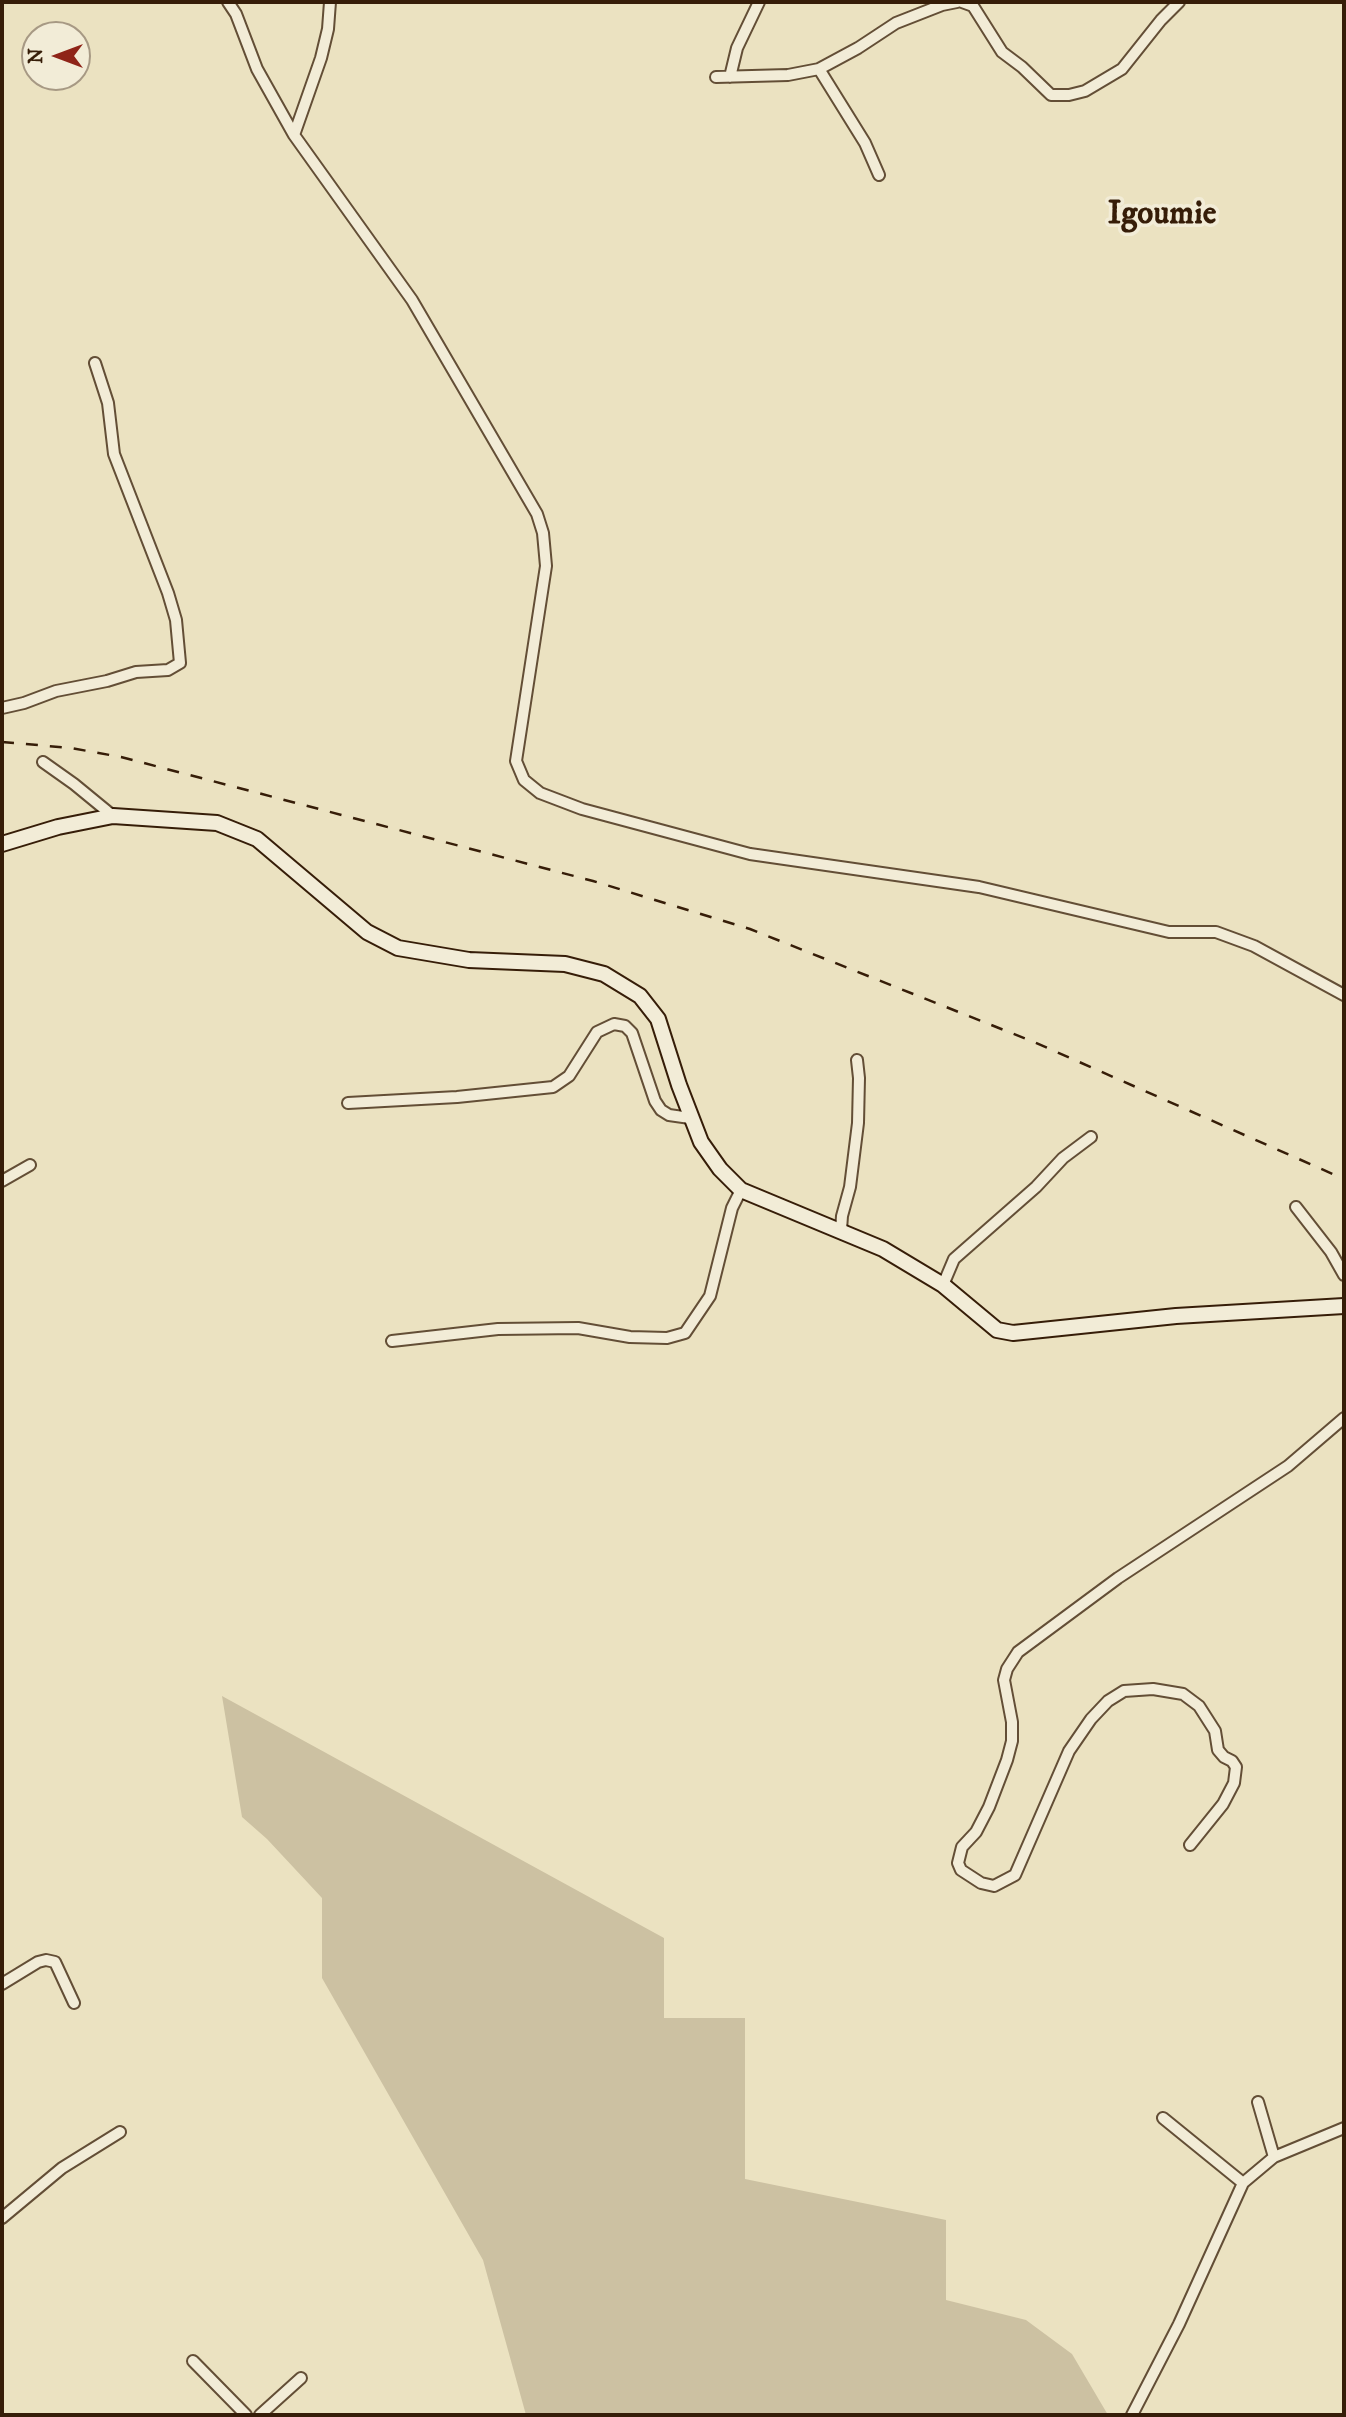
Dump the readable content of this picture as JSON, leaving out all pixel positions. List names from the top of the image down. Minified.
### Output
{"districts":["Igoumie"],"north":"left"}
